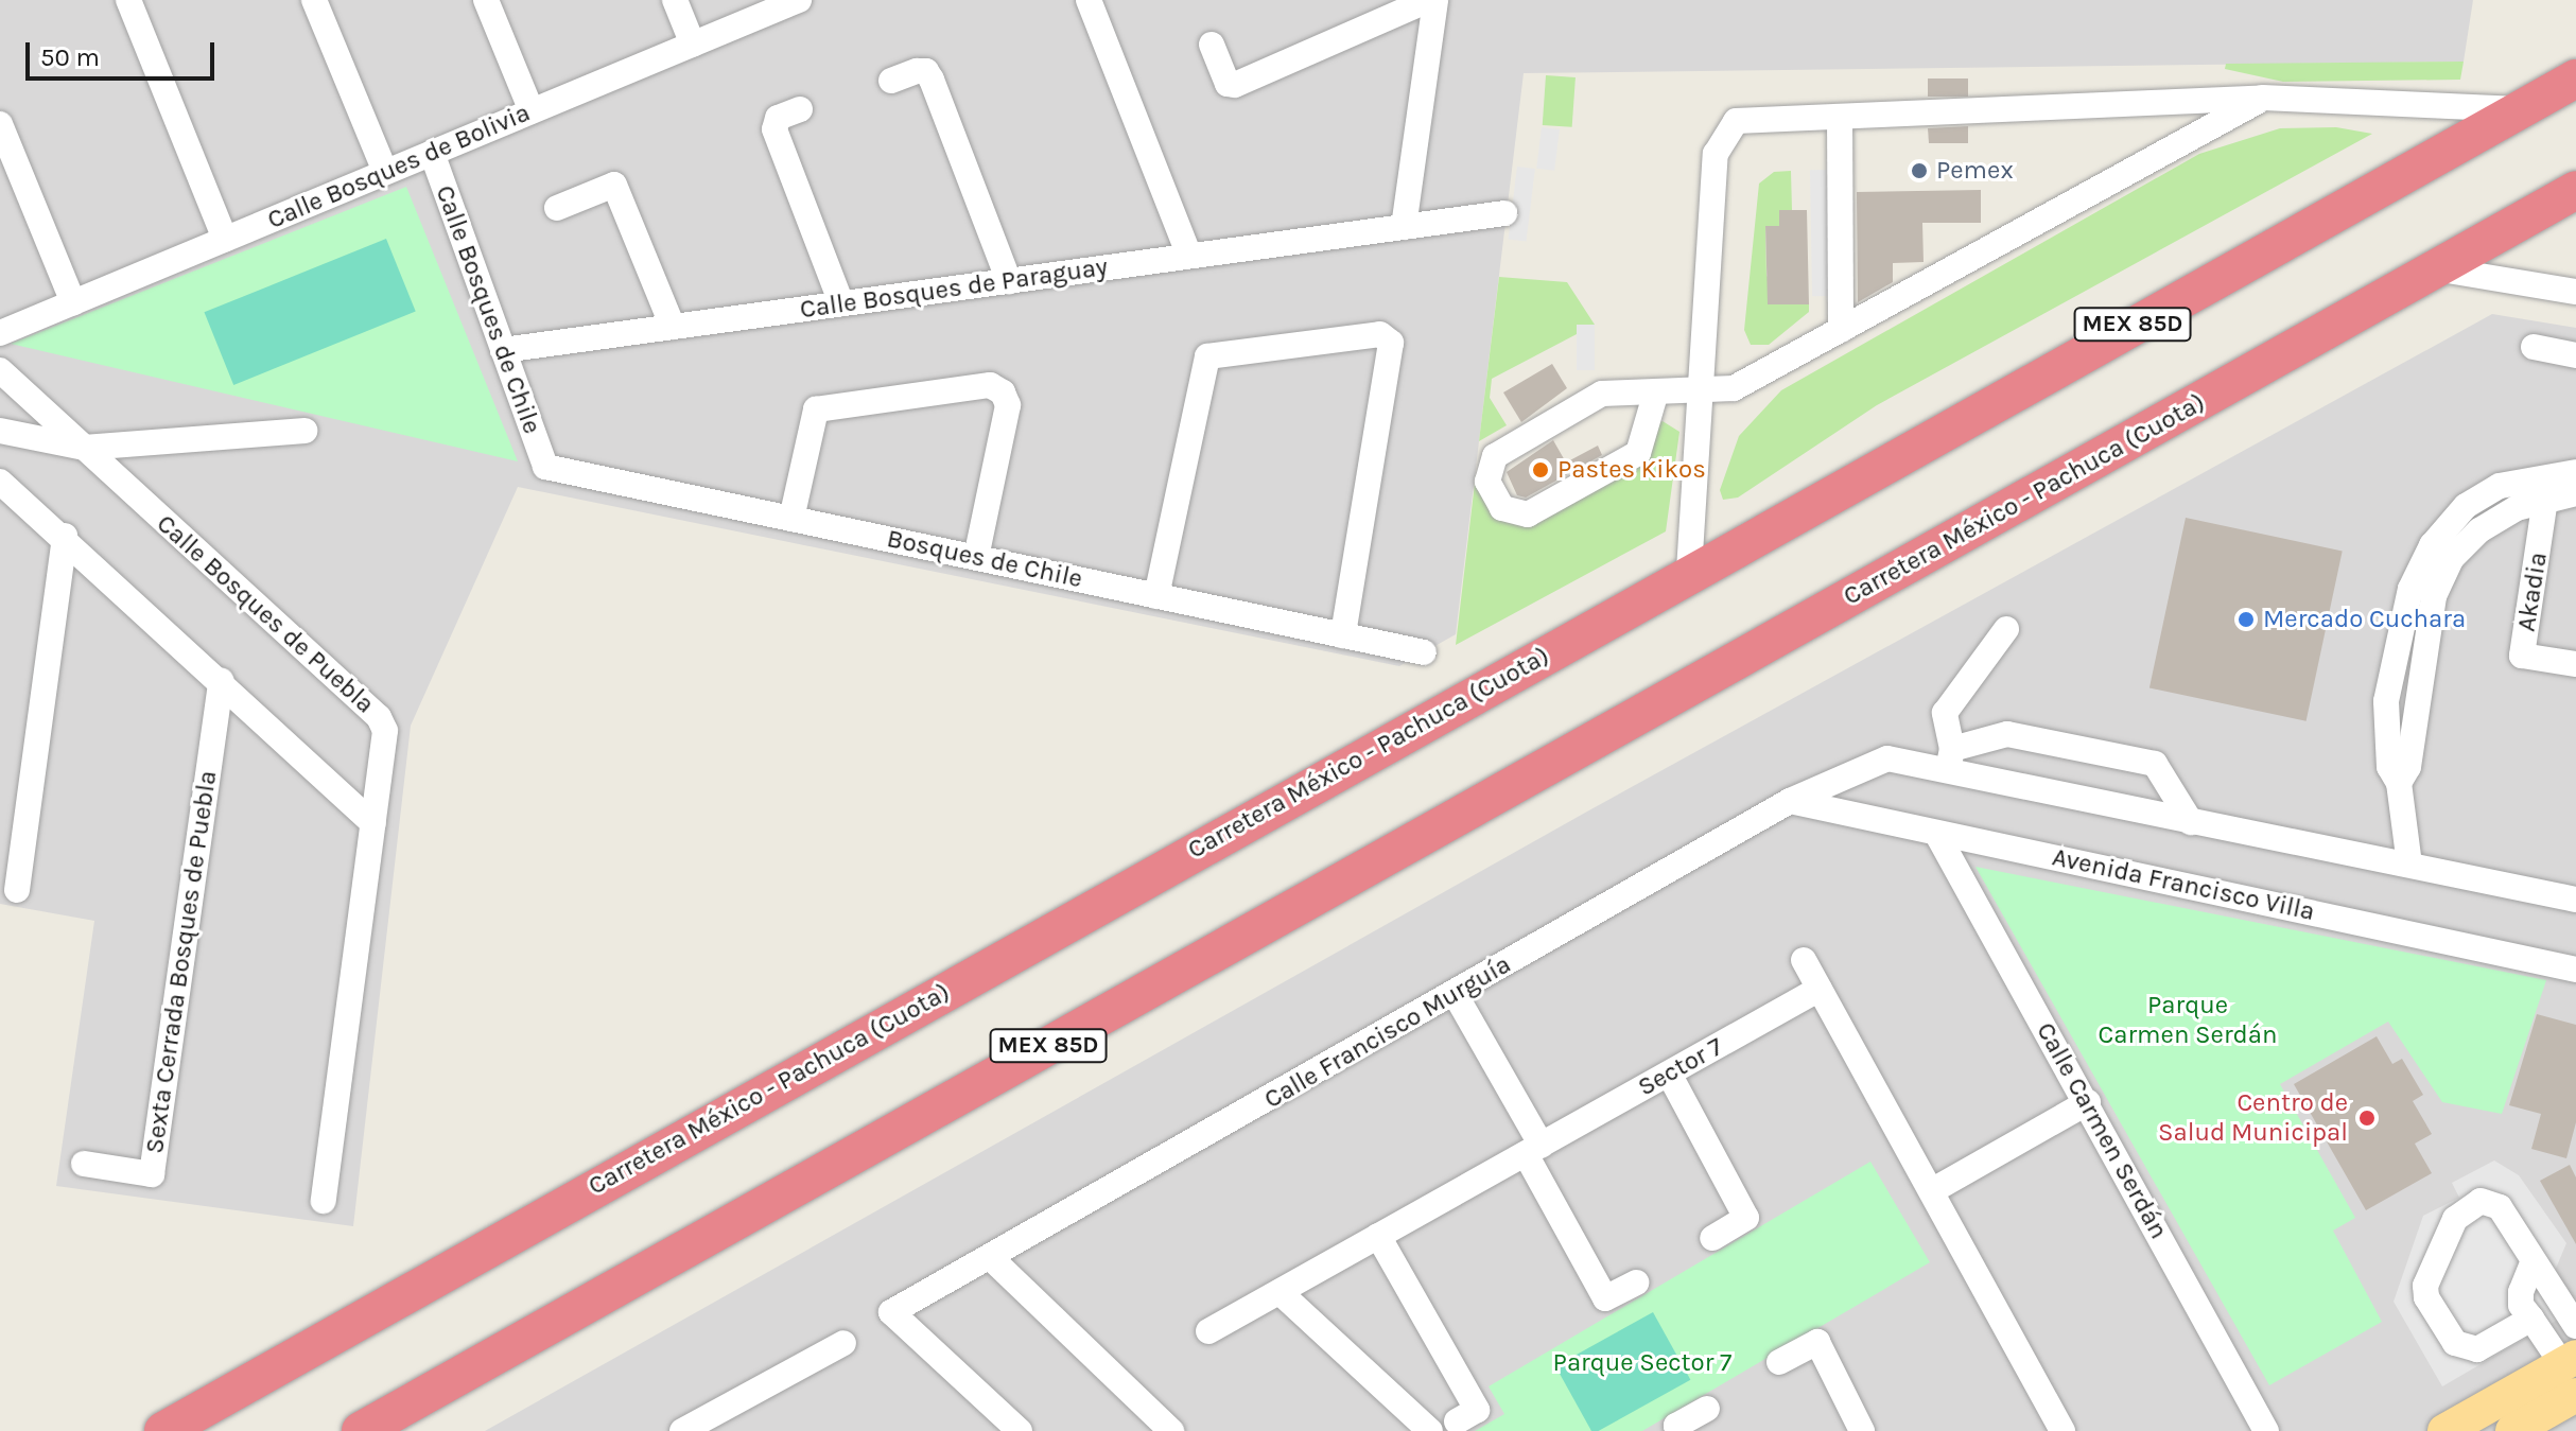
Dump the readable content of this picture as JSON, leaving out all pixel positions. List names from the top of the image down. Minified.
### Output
{"streets":{"highway":["MEX 85D","Carretera México - Pachuca (Cuota)"],"street":["Calle Bosques de Bolivia","Calle Bosques de Paraguay","Calle Bosques de Chile","Bosques de Chile","Akadia","Calle Bosques de Puebla","Avenida Francisco Villa","Sexta Cerrada Bosques de Puebla","Calle Francisco Murguía","Sector 7","Calle Carmen Serdán"]},"crossings":[["Calle Bosques de Bolivia","Calle Bosques de Chile"],["Calle Bosques de Paraguay","Calle Bosques de Chile"],["Calle Bosques de Chile","Bosques de Chile"],["Avenida Francisco Villa","Calle Francisco Murguía"],["Avenida Francisco Villa","Calle Carmen Serdán"]],"parks":["Parque Carmen Serdán","Parque Sector 7"],"places":["Pemex","Pastes Kikos","Mercado Cuchara","Centro de Salud Municipal"],"scale_bar":"50 m"}
